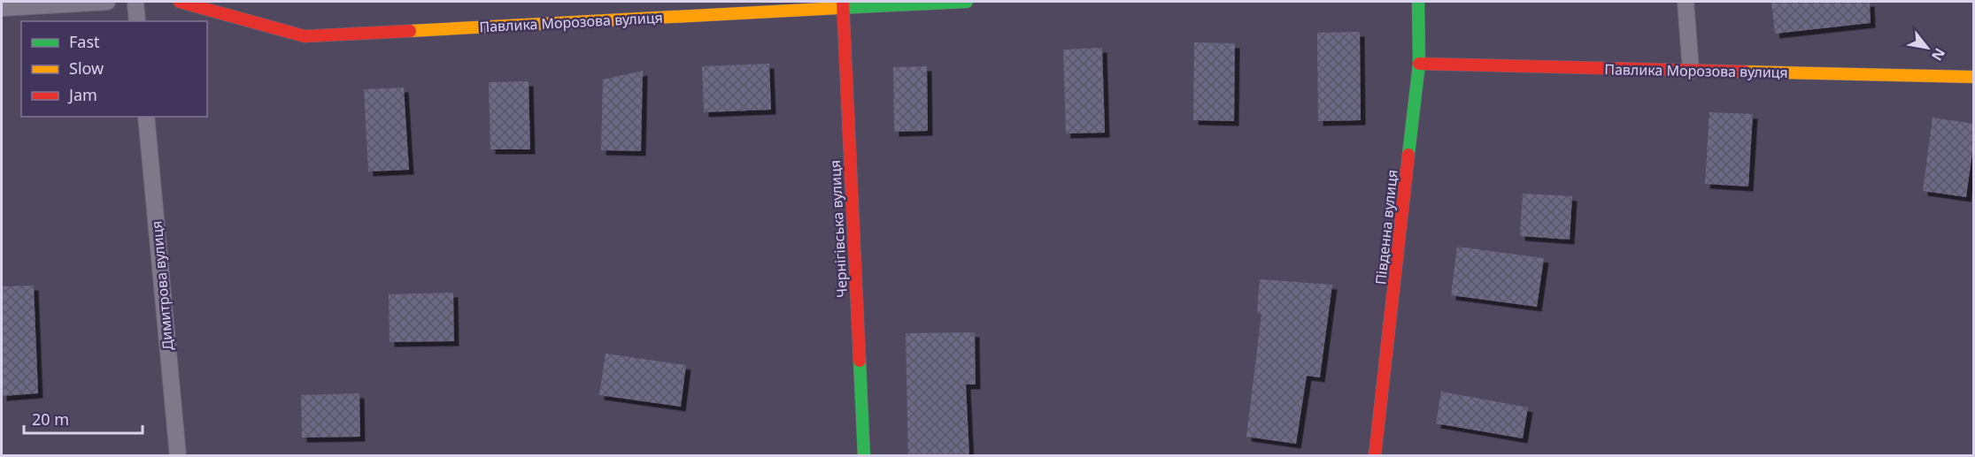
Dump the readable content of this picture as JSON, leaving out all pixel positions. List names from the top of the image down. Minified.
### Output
{"streets":{"street":["Павлика Морозова вулиця","Південна вулиця","Чернігівська вулиця","Димитрова вулиця"]},"crossings":[["Павлика Морозова вулиця","Південна вулиця"],["Павлика Морозова вулиця","Чернігівська вулиця"]],"legend":["Fast","Slow","Jam"],"scale_bar":"20 m","north":"bottom right"}
